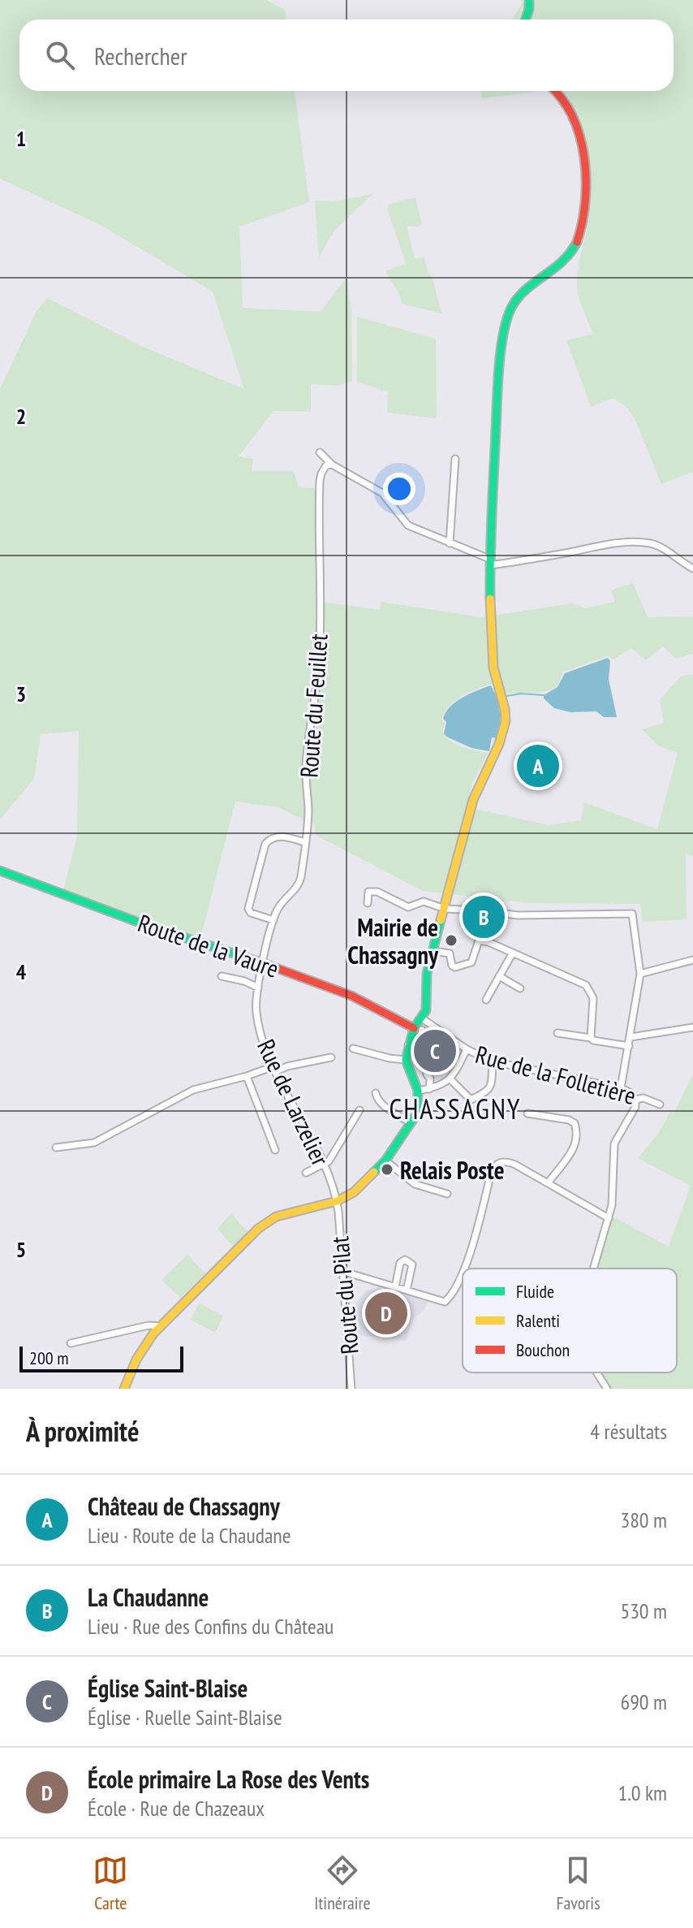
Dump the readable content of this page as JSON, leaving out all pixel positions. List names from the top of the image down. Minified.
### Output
{"streets":{"street":["Route du Feuillet","Route de la Vaure","Rue de la Folletière","Rue de Larzelier","Route du Pilat"]},"crossings":[["Route du Feuillet","Rue de Larzelier"],["Route de la Vaure","Rue de Larzelier"],["Rue de Larzelier","Route du Pilat"]],"districts":["CHASSAGNY"],"places":["Mairie de Chassagny","Relais Poste"],"legend":["Fluide","Ralenti","Bouchon"],"scale_bar":"200 m","page":{"search":"Rechercher","pins":["A","B","C","D"],"scale":"200 m","heading":["À proximité","4 résultats"],"list":[{"mark":"A","name":"Château de Chassagny","note":"Lieu · Route de la Chaudane","value":"380 m"},{"mark":"B","name":"La Chaudanne","note":"Lieu · Rue des Confins du Château","value":"530 m"},{"mark":"C","name":"Église Saint-Blaise","note":"Église · Ruelle Saint-Blaise","value":"690 m"},{"mark":"D","name":"École primaire La Rose des Vents","note":"École · Rue de Chazeaux","value":"1.0 km"}],"nav":["Carte","Itinéraire","Favoris"]},"grid":{"rows":["1","2","3","4","5"]}}
